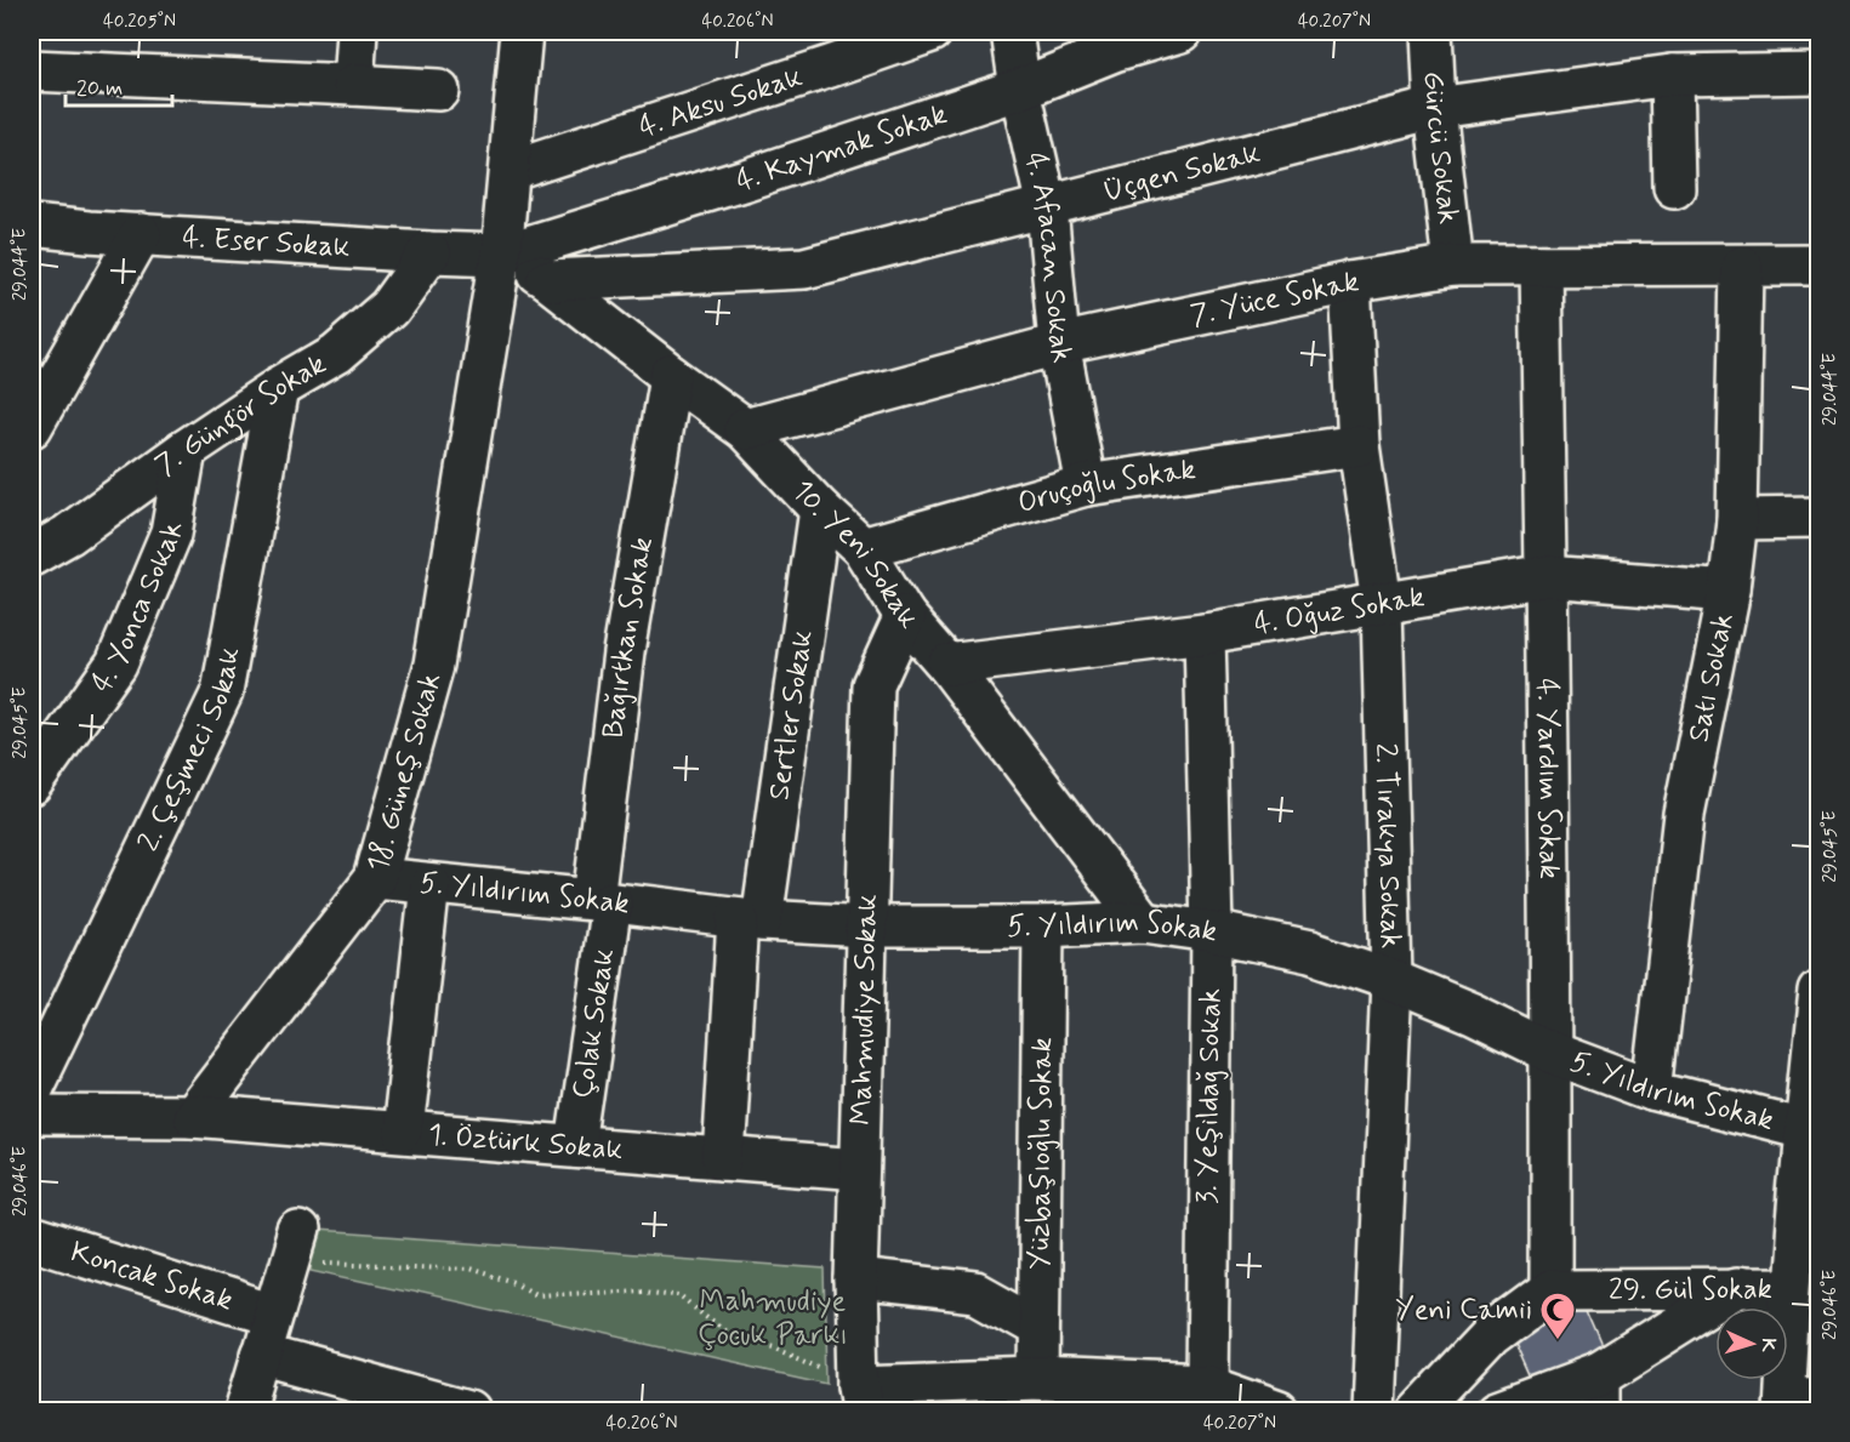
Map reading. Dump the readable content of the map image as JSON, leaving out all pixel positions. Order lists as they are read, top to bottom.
{
  "streets": {
    "street": [
      "4. Aksu Sokak",
      "4. Kaymak Sokak",
      "Gürcü Sokak",
      "Üçgen Sokak",
      "4. Eser Sokak",
      "4. Afacan Sokak",
      "7. Yüce Sokak",
      "7. Güngör Sokak",
      "Oruçoğlu Sokak",
      "10. Yeni Sokak",
      "4. Yonca Sokak",
      "4. Oğuz Sokak",
      "Bağırtkan Sokak",
      "Satı Sokak",
      "Sertler Sokak",
      "2. Çeşmeci Sokak",
      "18. Güneş Sokak",
      "4. Yardım Sokak",
      "2. Tırakya Sokak",
      "5. Yıldırım Sokak",
      "Mahmudiye Sokak",
      "Çolak Sokak",
      "3. Yeşildağ Sokak",
      "1. Öztürk Sokak",
      "Yüzbaşıoğlu Sokak",
      "Koncak Sokak",
      "29. Gül Sokak"
    ]
  },
  "crossings": [
    ["4. Aksu Sokak", "18. Güneş Sokak"],
    ["4. Kaymak Sokak", "4. Eser Sokak"],
    ["4. Kaymak Sokak", "4. Afacan Sokak"],
    ["4. Kaymak Sokak", "10. Yeni Sokak"],
    ["4. Kaymak Sokak", "18. Güneş Sokak"],
    ["Gürcü Sokak", "Üçgen Sokak"],
    ["Gürcü Sokak", "7. Yüce Sokak"],
    ["Üçgen Sokak", "4. Afacan Sokak"],
    ["Üçgen Sokak", "10. Yeni Sokak"],
    ["4. Eser Sokak", "7. Güngör Sokak"],
    ["4. Eser Sokak", "10. Yeni Sokak"],
    ["4. Eser Sokak", "18. Güneş Sokak"],
    ["4. Afacan Sokak", "7. Yüce Sokak"],
    ["4. Afacan Sokak", "Oruçoğlu Sokak"],
    ["7. Yüce Sokak", "10. Yeni Sokak"],
    ["7. Yüce Sokak", "Satı Sokak"],
    ["7. Yüce Sokak", "4. Yardım Sokak"],
    ["7. Yüce Sokak", "2. Tırakya Sokak"],
    ["7. Güngör Sokak", "4. Yonca Sokak"],
    ["7. Güngör Sokak", "2. Çeşmeci Sokak"],
    ["Oruçoğlu Sokak", "10. Yeni Sokak"],
    ["Oruçoğlu Sokak", "2. Tırakya Sokak"],
    ["10. Yeni Sokak", "4. Oğuz Sokak"],
    ["10. Yeni Sokak", "Bağırtkan Sokak"],
    ["10. Yeni Sokak", "Sertler Sokak"],
    ["10. Yeni Sokak", "18. Güneş Sokak"],
    ["10. Yeni Sokak", "5. Yıldırım Sokak"],
    ["10. Yeni Sokak", "Mahmudiye Sokak"],
    ["4. Oğuz Sokak", "Satı Sokak"],
    ["4. Oğuz Sokak", "4. Yardım Sokak"],
    ["4. Oğuz Sokak", "2. Tırakya Sokak"],
    ["4. Oğuz Sokak", "3. Yeşildağ Sokak"],
    ["Bağırtkan Sokak", "5. Yıldırım Sokak"],
    ["Bağırtkan Sokak", "Çolak Sokak"],
    ["Satı Sokak", "5. Yıldırım Sokak"],
    ["Sertler Sokak", "5. Yıldırım Sokak"],
    ["Sertler Sokak", "1. Öztürk Sokak"],
    ["18. Güneş Sokak", "5. Yıldırım Sokak"],
    ["18. Güneş Sokak", "1. Öztürk Sokak"],
    ["4. Yardım Sokak", "5. Yıldırım Sokak"],
    ["4. Yardım Sokak", "29. Gül Sokak"],
    ["2. Tırakya Sokak", "5. Yıldırım Sokak"],
    ["5. Yıldırım Sokak", "Mahmudiye Sokak"],
    ["5. Yıldırım Sokak", "Çolak Sokak"],
    ["5. Yıldırım Sokak", "3. Yeşildağ Sokak"],
    ["5. Yıldırım Sokak", "Yüzbaşıoğlu Sokak"],
    ["Mahmudiye Sokak", "1. Öztürk Sokak"],
    ["Çolak Sokak", "1. Öztürk Sokak"]
  ],
  "parks": ["Mahmudiye Çocuk Parkı"],
  "places": {
    "mosque": ["Yeni Camii"]
  },
  "scale_bar": "20 m",
  "north": "right",
  "coordinates": [
    "40.205°N",
    "40.206°N",
    "40.207°N",
    "29.044°E",
    "29.045°E",
    "29.046°E"
  ]
}
